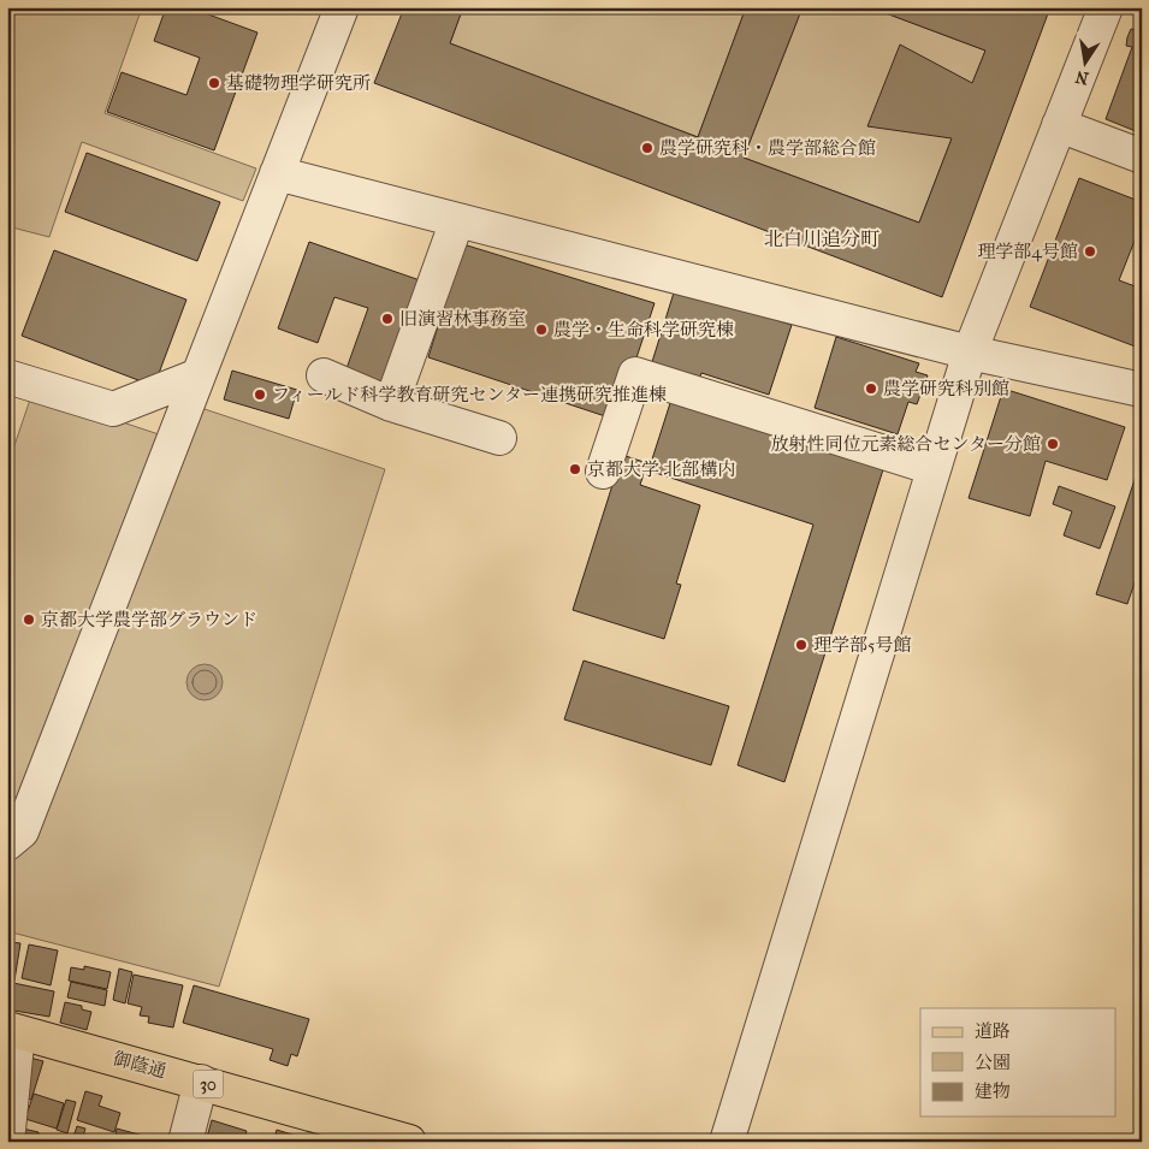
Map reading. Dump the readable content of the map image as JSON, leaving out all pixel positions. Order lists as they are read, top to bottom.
{
  "streets": {
    "main road": ["御蔭通", "30"]
  },
  "districts": ["北白川追分町"],
  "places": [
    "基礎物理学研究所",
    "農学研究科・農学部総合館",
    "理学部4号館",
    "旧演習林事務室",
    "農学・生命科学研究棟",
    "農学研究科別館",
    "フィールド科学教育研究センター連携研究推進棟",
    "放射性同位元素総合センター分館",
    "京都大学 北部構内",
    "京都大学農学部グラウンド",
    "理学部5号館"
  ],
  "legend": ["道路", "公園", "建物"],
  "north": "bottom"
}
